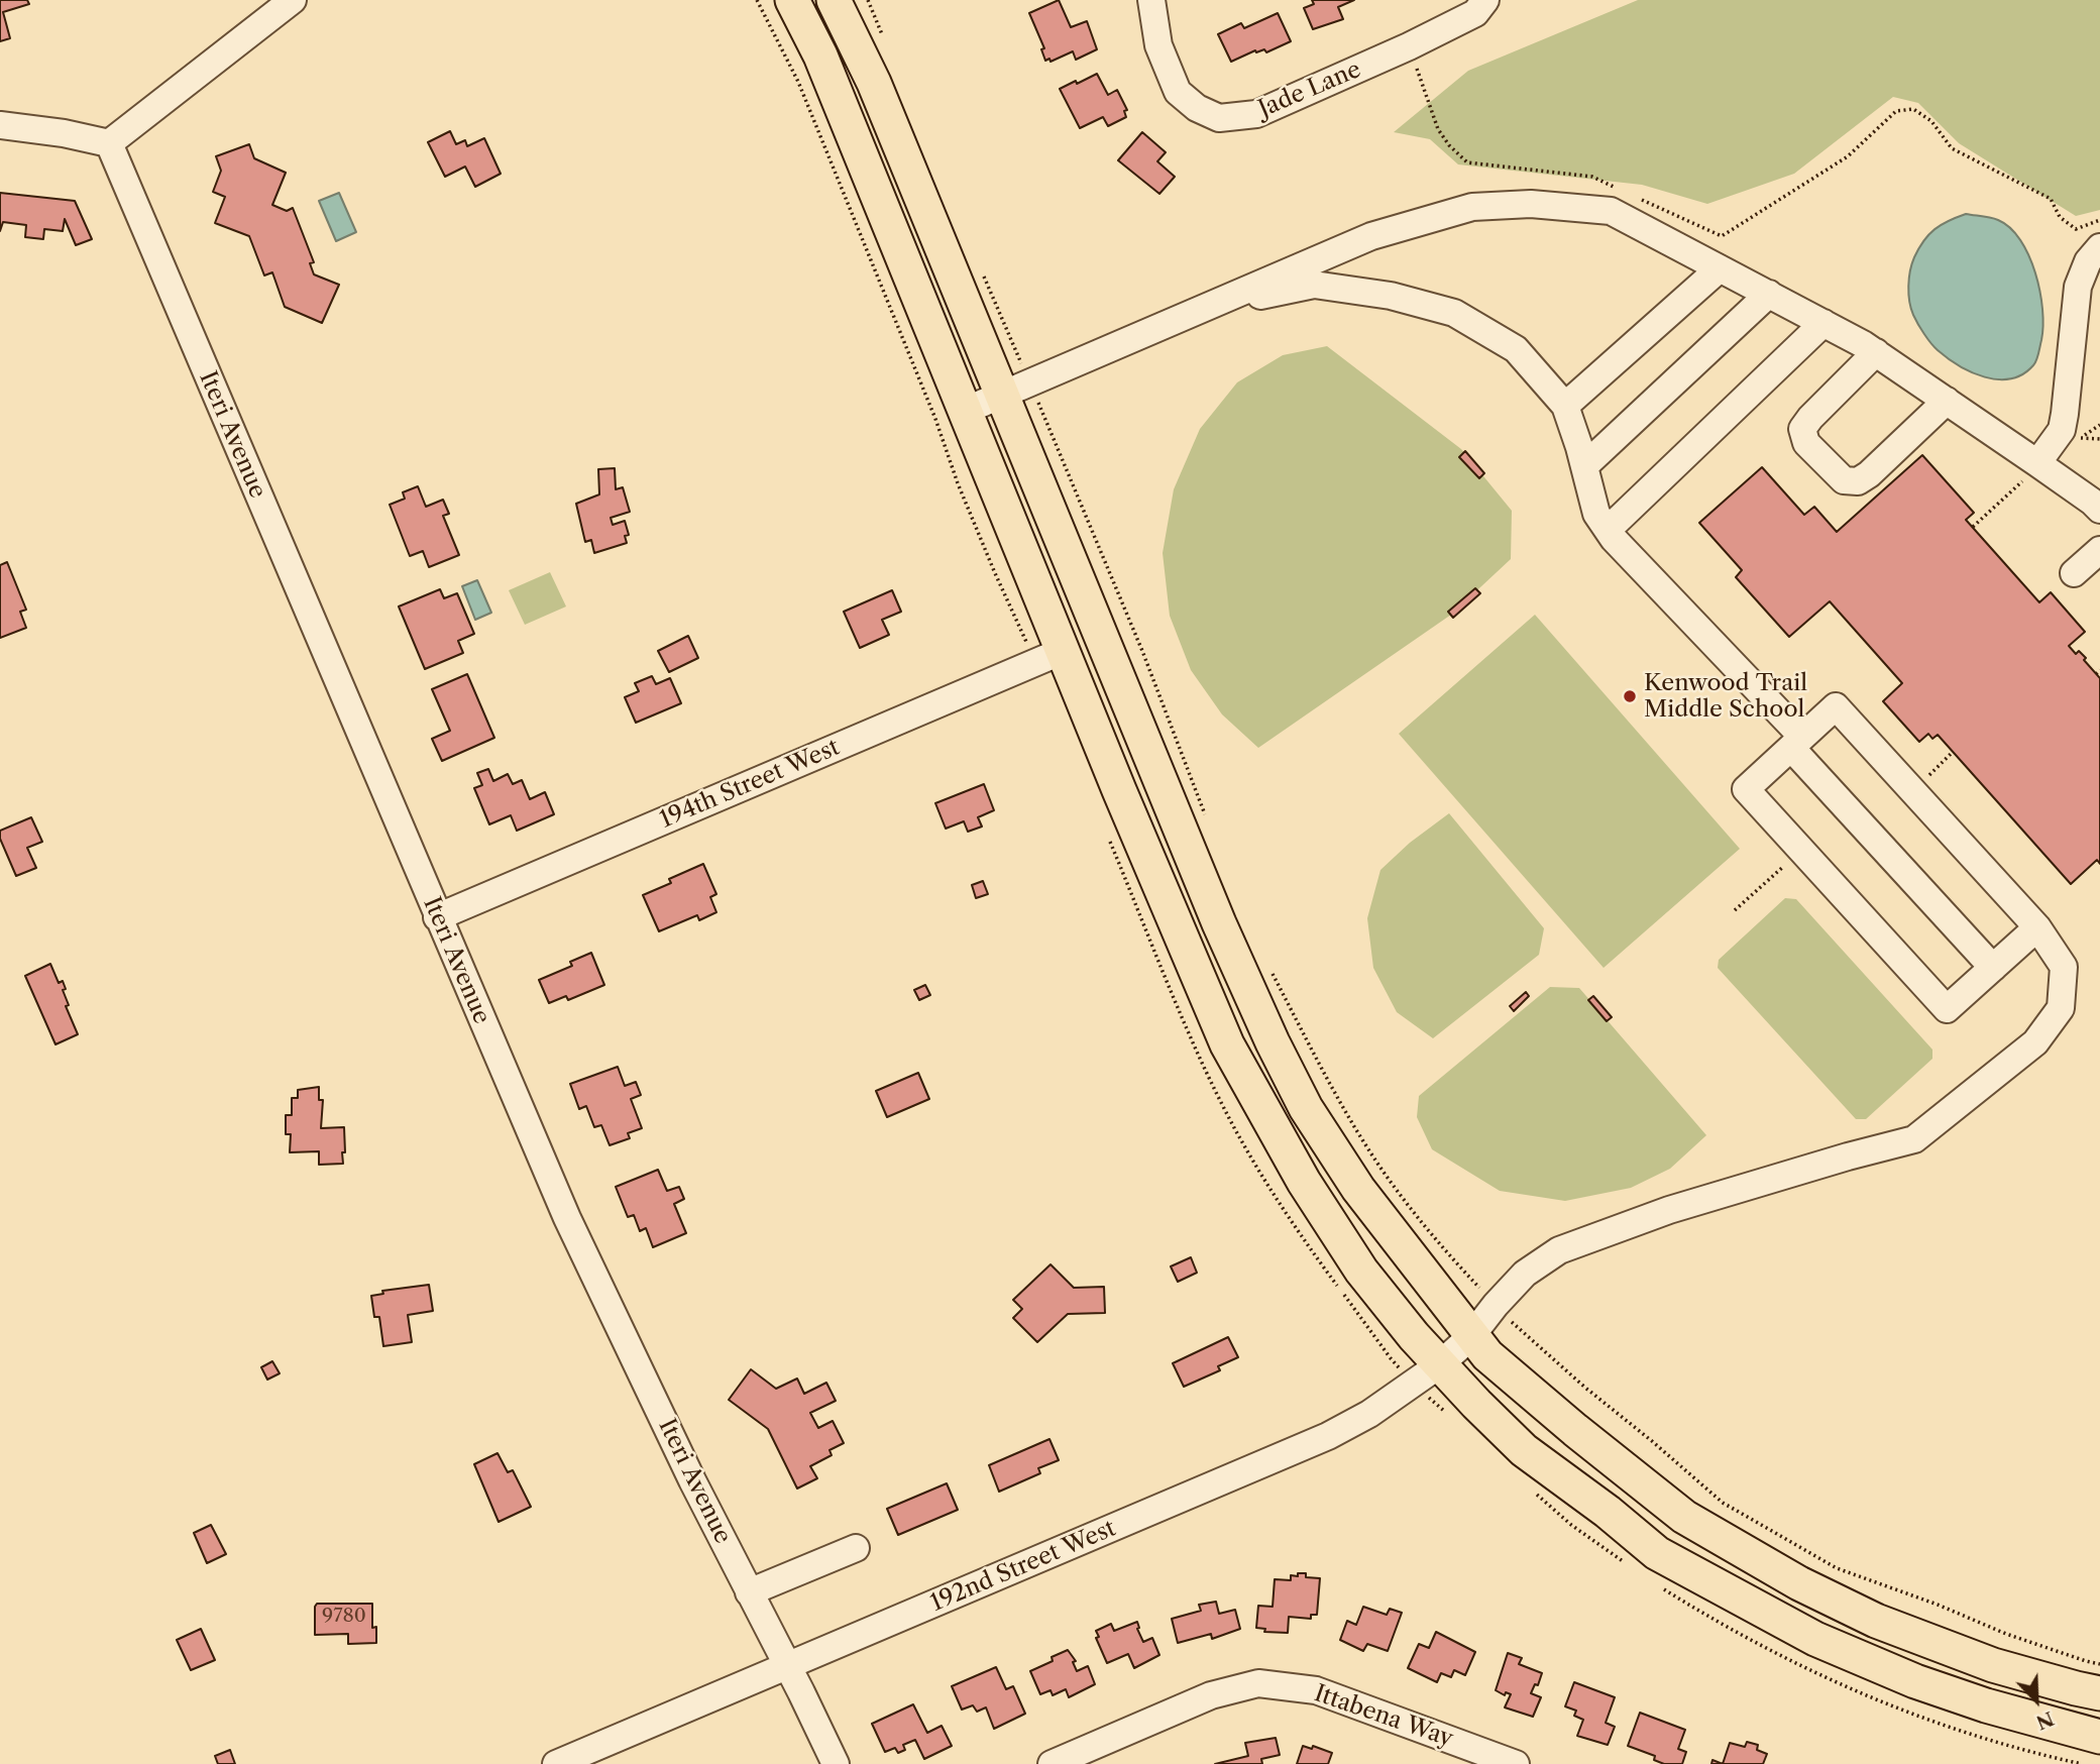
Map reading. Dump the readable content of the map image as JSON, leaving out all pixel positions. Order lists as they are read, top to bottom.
{
  "streets": {
    "street": [
      "Jade Lane",
      "Iteri Avenue",
      "194th Street West",
      "192nd Street West",
      "Ittabena Way"
    ]
  },
  "crossings": [
    ["Iteri Avenue", "194th Street West"],
    ["Iteri Avenue", "192nd Street West"]
  ],
  "places": ["Kenwood Trail Middle School"],
  "house_numbers": ["9780"],
  "north": "bottom right"
}
